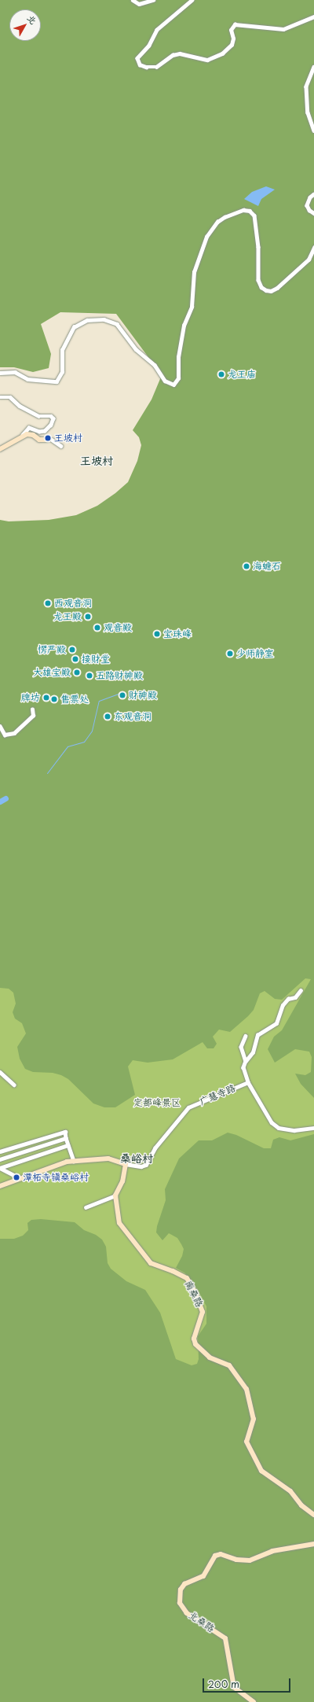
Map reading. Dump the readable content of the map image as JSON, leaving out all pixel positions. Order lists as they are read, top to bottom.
{
  "streets": {
    "street": ["广慧寺路", "南桑路", "北桑路"]
  },
  "districts": ["王坡村", "桑峪村"],
  "parks": ["定都峰景区"],
  "places": [
    "龙王庙",
    "王坡村",
    "海蟾石",
    "西观音洞",
    "龙王殿",
    "观音殿",
    "宝珠峰",
    "愣严殿",
    "少师静室",
    "接财堂",
    "大雄宝殿",
    "五路财神殿",
    "财神殿",
    "牌坊",
    "售票处",
    "东观音洞",
    "潭柘寺镇桑峪村"
  ],
  "scale_bar": "200 m",
  "north": "top right"
}
